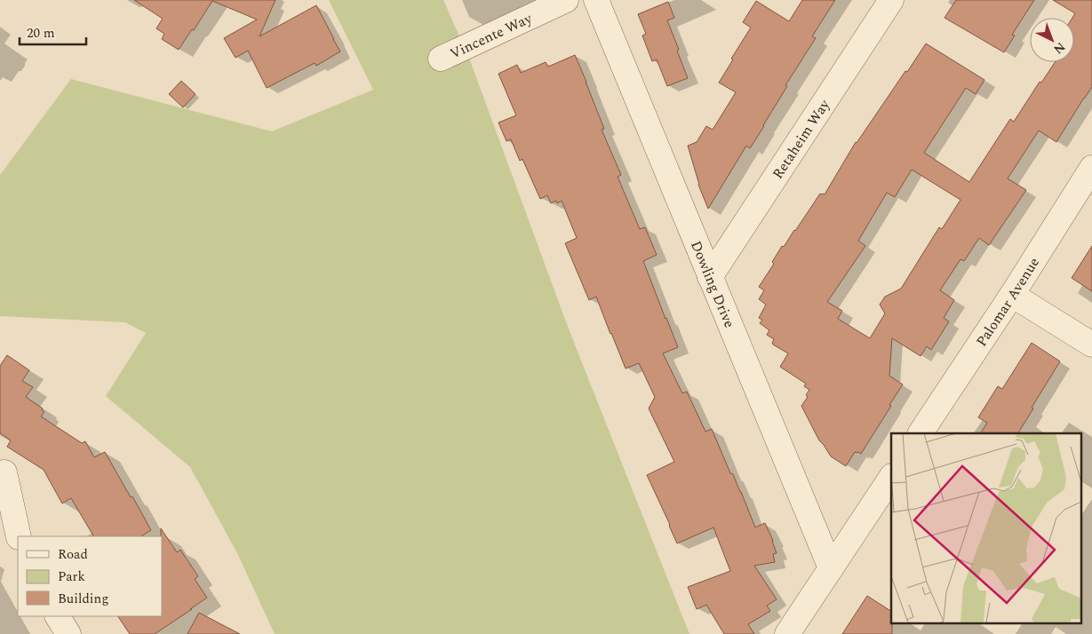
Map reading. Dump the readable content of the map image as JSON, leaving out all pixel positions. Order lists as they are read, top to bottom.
{
  "streets": {
    "street": [
      "Vincente Way",
      "Retaheim Way",
      "Dowling Drive",
      "Palomar Avenue"
    ]
  },
  "crossings": [
    ["Retaheim Way", "Dowling Drive"]
  ],
  "legend": ["Road", "Park", "Building"],
  "scale_bar": "20 m",
  "north": "bottom right"
}
